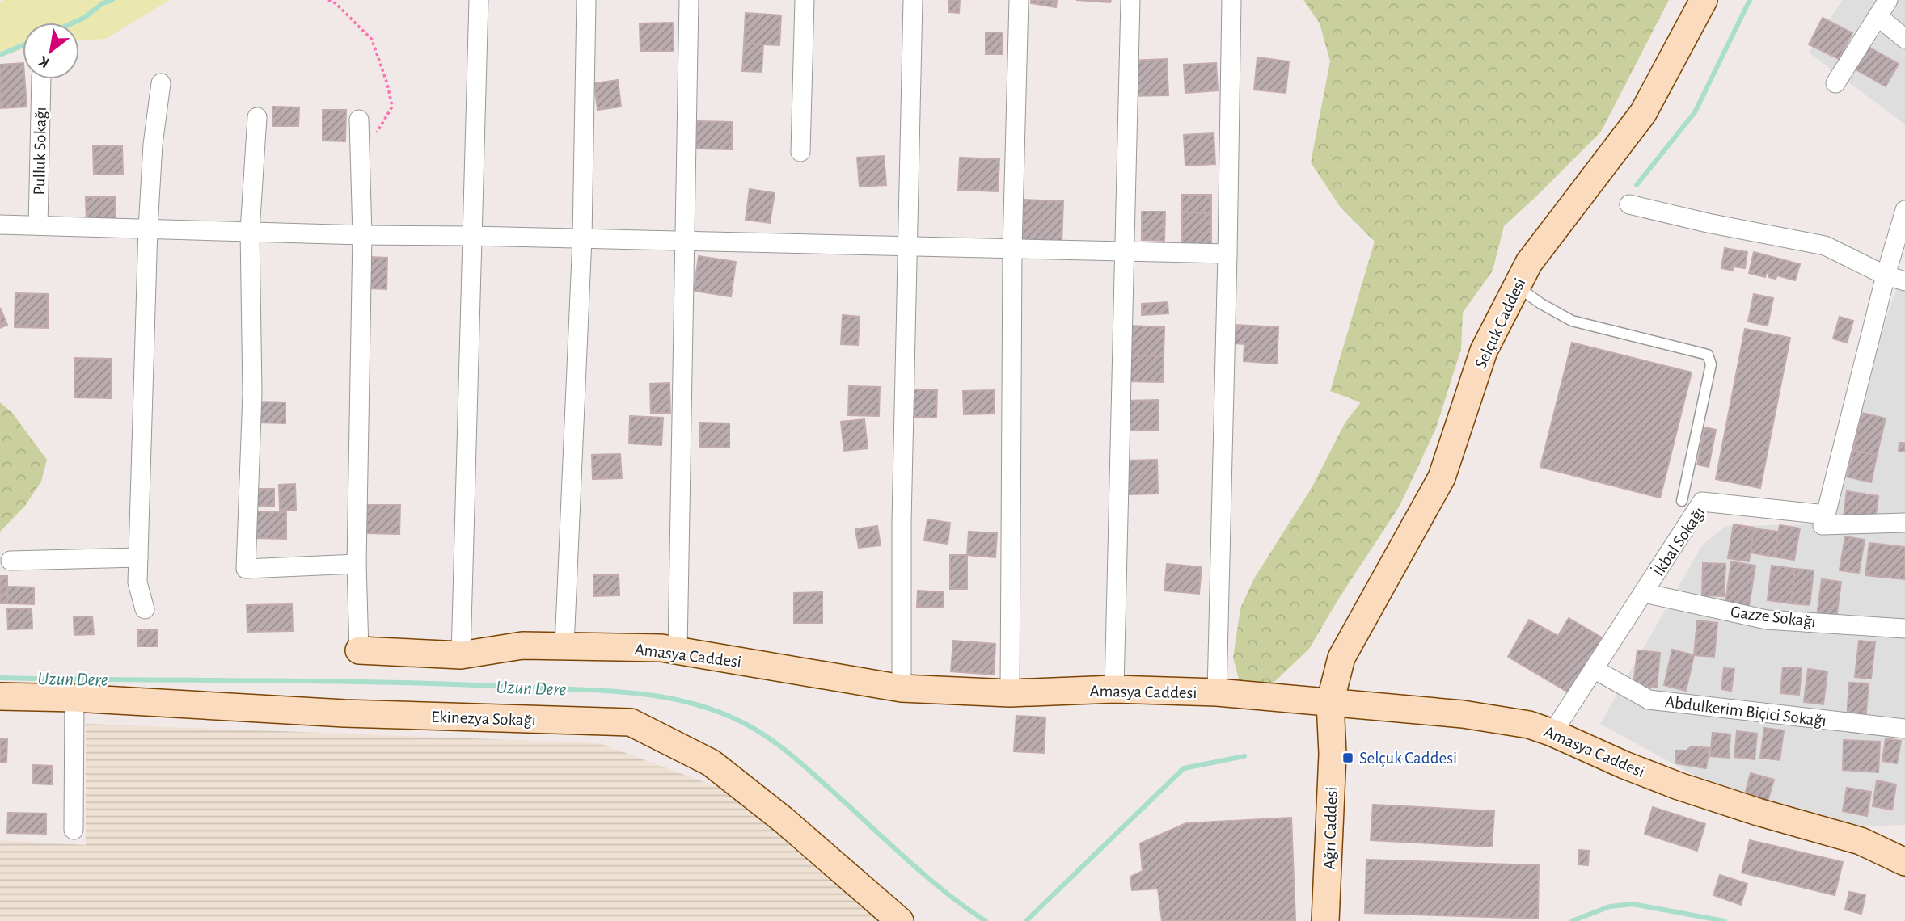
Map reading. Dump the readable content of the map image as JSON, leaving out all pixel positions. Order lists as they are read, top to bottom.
{
  "streets": {
    "street": [
      "Pulluk Sokağı",
      "Selçuk Caddesi",
      "İkbal Sokağı",
      "Gazze Sokağı",
      "Amasya Caddesi",
      "Abdulkerim Biçici Sokağı",
      "Ekinezya Sokağı",
      "Ağrı Caddesi"
    ]
  },
  "crossings": [
    ["Selçuk Caddesi", "Amasya Caddesi"],
    ["Selçuk Caddesi", "Ağrı Caddesi"],
    ["İkbal Sokağı", "Gazze Sokağı"],
    ["İkbal Sokağı", "Amasya Caddesi"],
    ["İkbal Sokağı", "Abdulkerim Biçici Sokağı"],
    ["Amasya Caddesi", "Ağrı Caddesi"]
  ],
  "water": ["Uzun Dere"],
  "places": {
    "transit": ["Selçuk Caddesi"]
  },
  "north": "bottom left"
}
